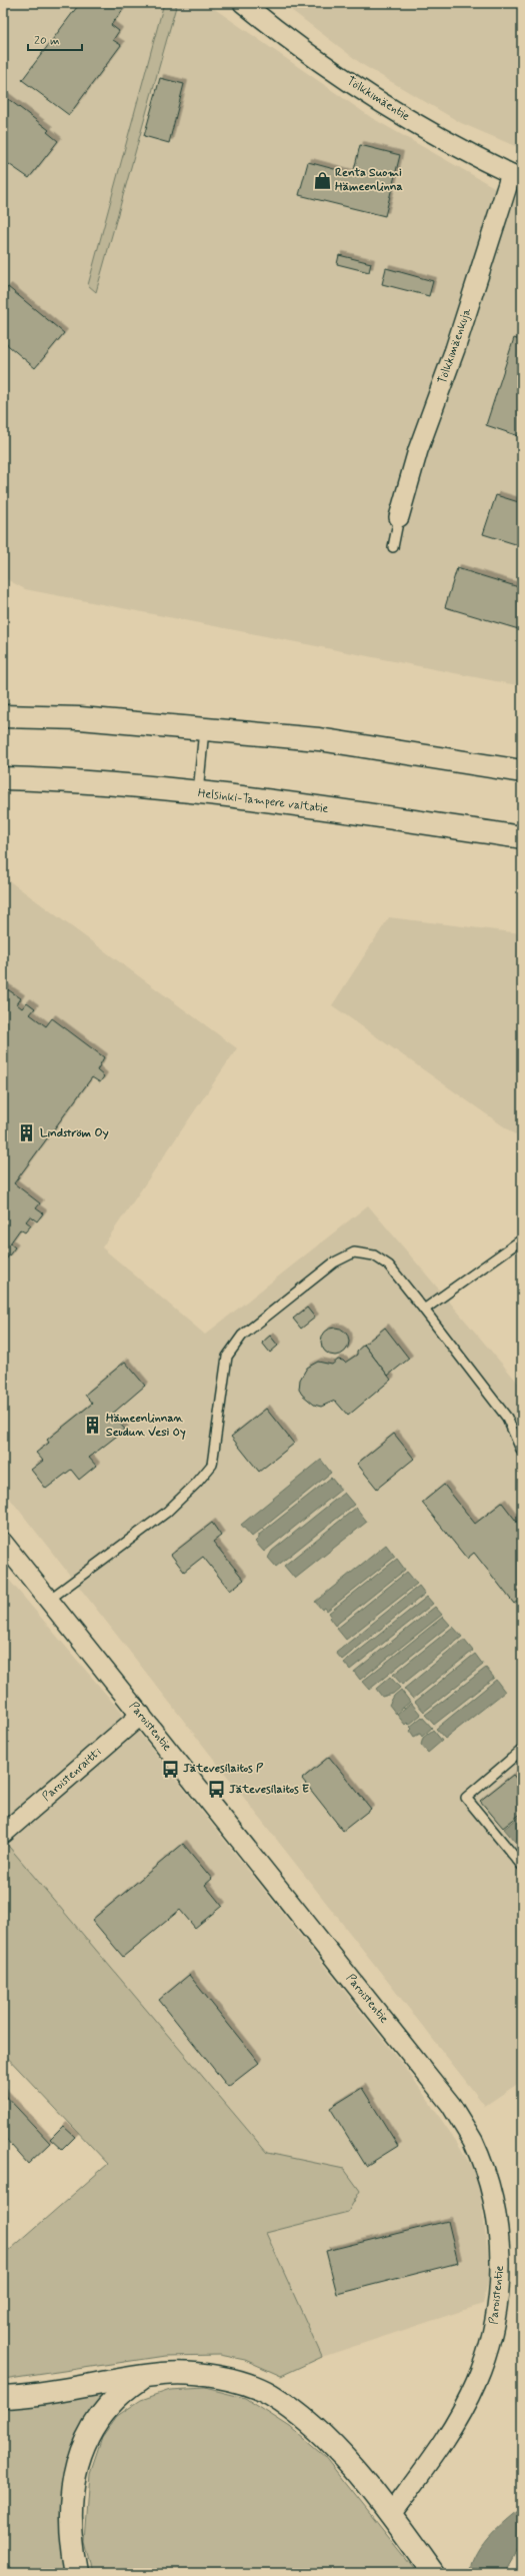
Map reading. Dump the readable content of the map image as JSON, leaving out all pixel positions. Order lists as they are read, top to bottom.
{
  "streets": {
    "main road": ["Helsinki-Tampere valtatie"],
    "street": [
      "Tölkkimäentie",
      "Tölkkimäenkuja",
      "Paroistentie",
      "Paroistenraitti"
    ]
  },
  "crossings": [
    ["Tölkkimäentie", "Tölkkimäenkuja"],
    ["Paroistentie", "Paroistenraitti"]
  ],
  "places": {
    "shop": ["Renta Suomi Hämeenlinna"],
    "building": ["Lindström Oy", "Hämeenlinnan Seudun Vesi Oy"],
    "bus stop": ["Jätevesilaitos P", "Jätevesilaitos E"]
  },
  "scale_bar": "20 m"
}
